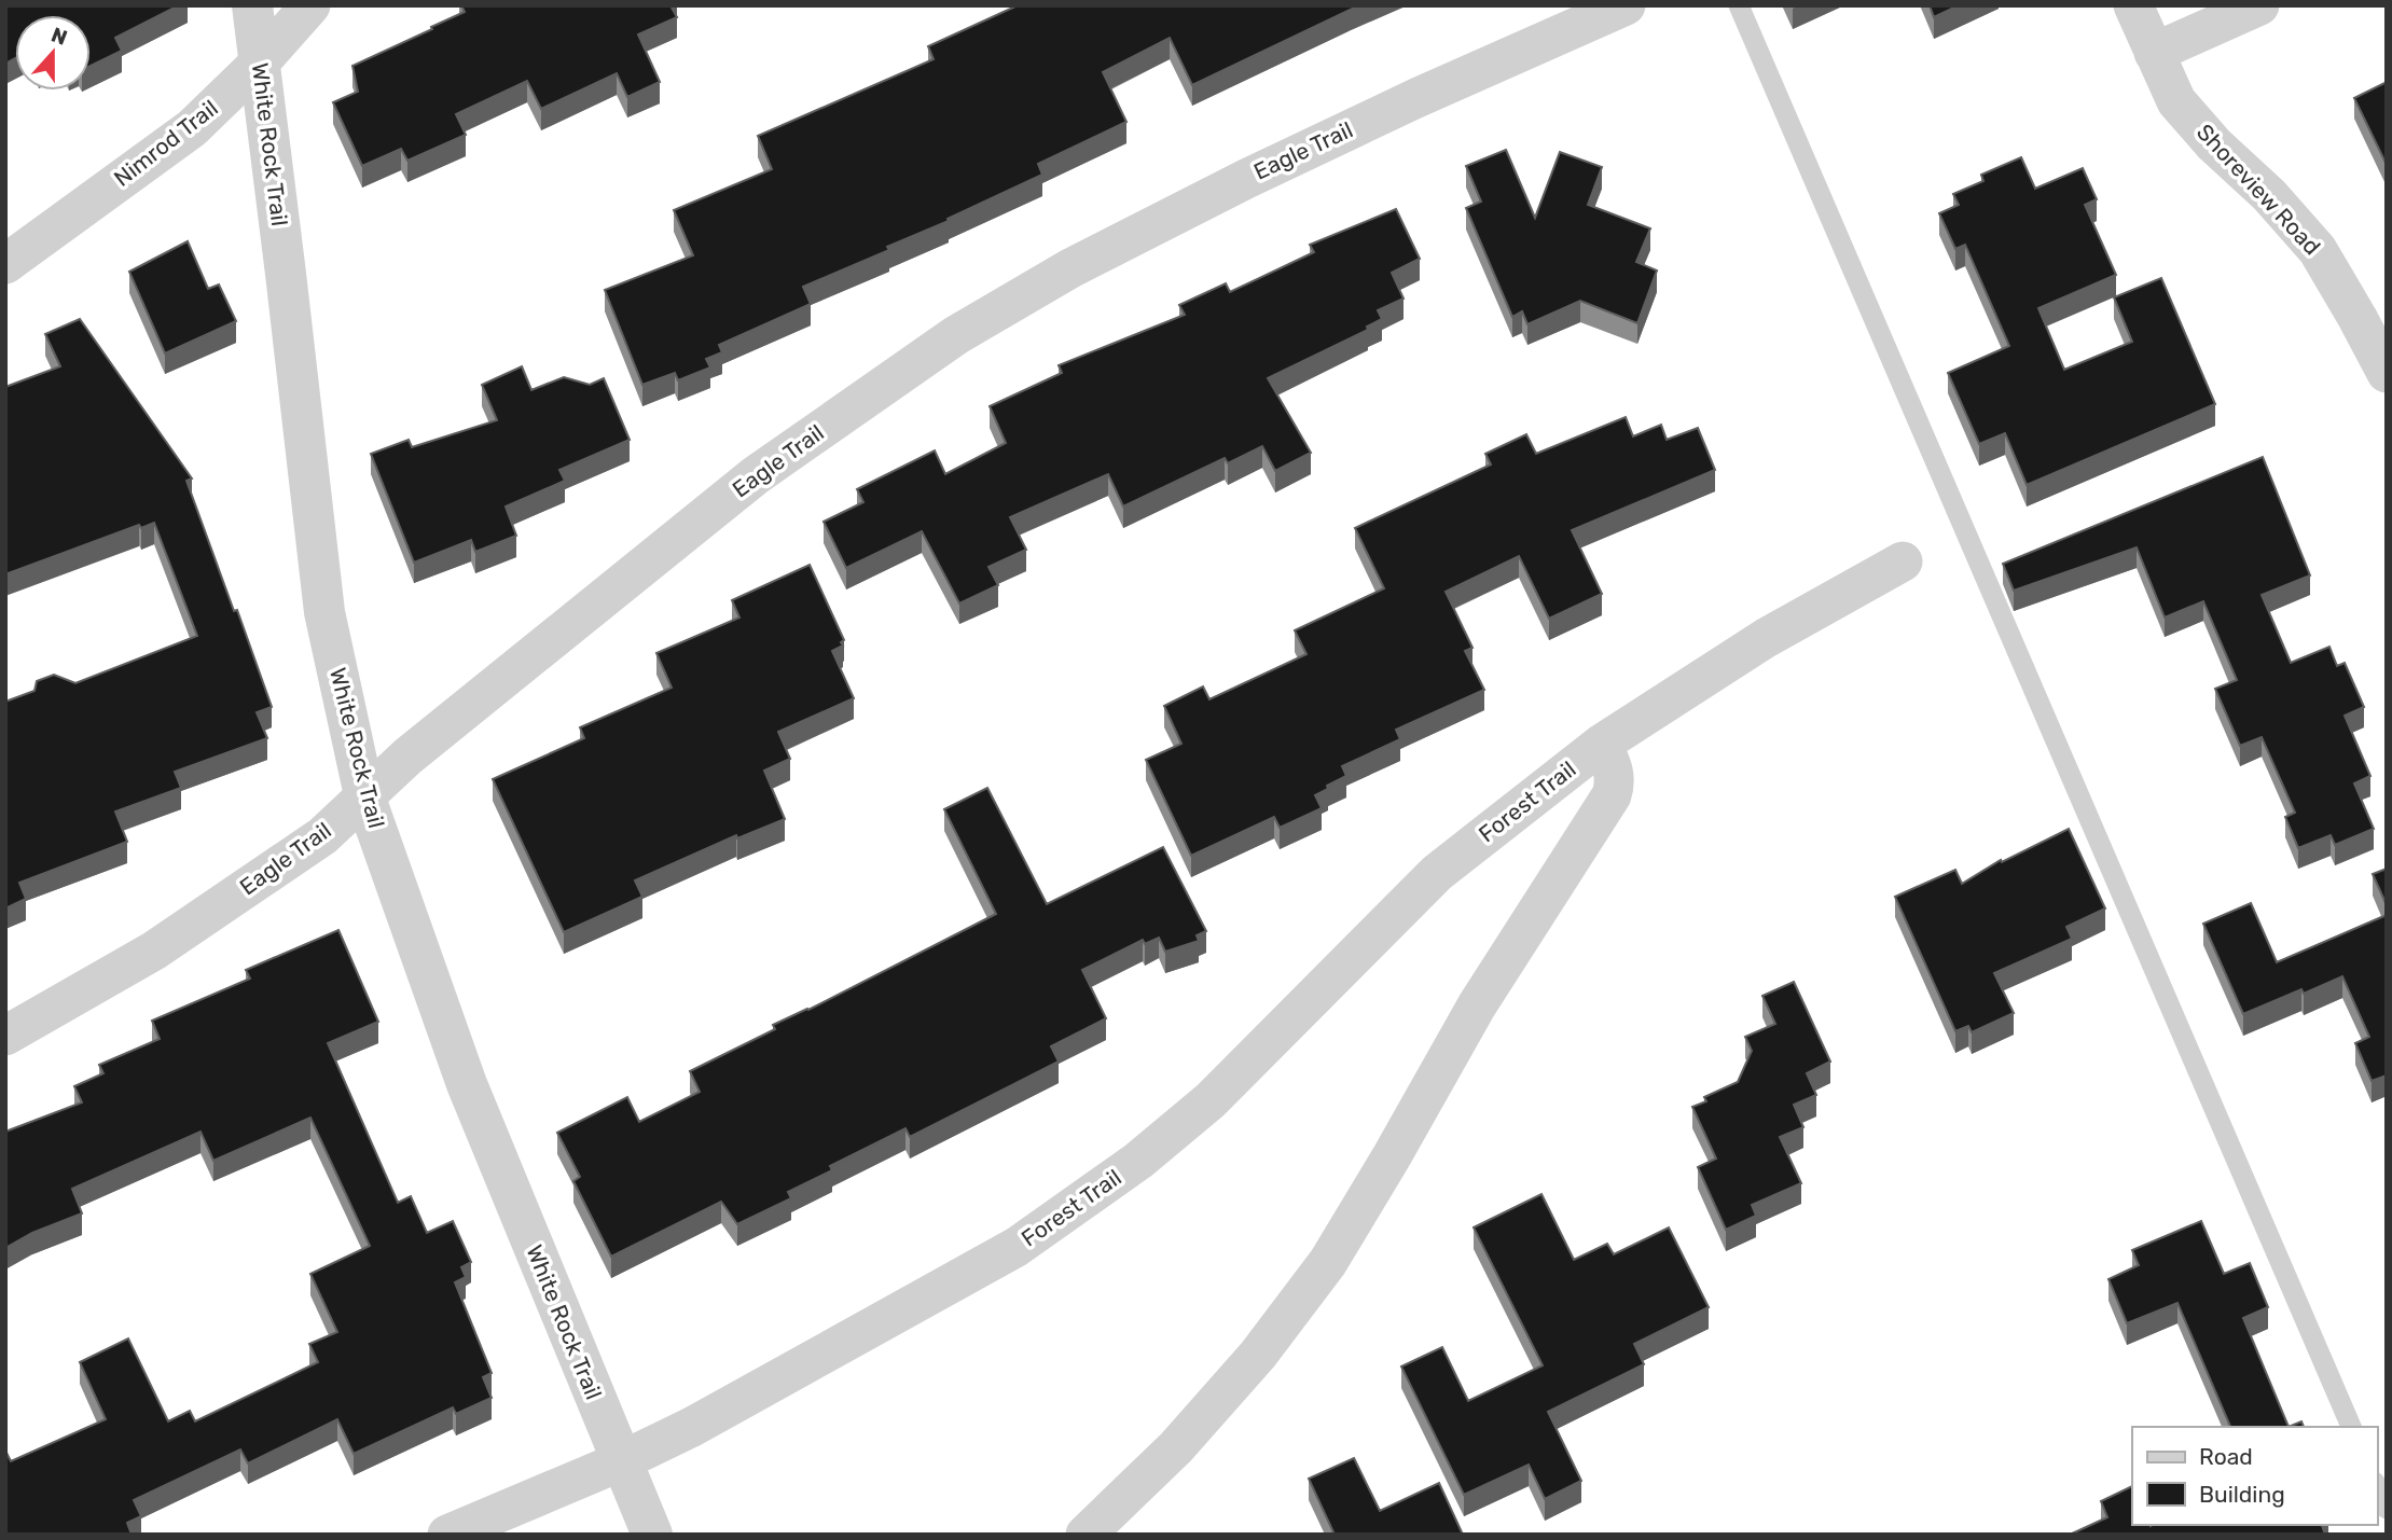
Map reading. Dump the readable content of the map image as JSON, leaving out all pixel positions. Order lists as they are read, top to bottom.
{
  "streets": {
    "street": [
      "Nimrod Trail",
      "White Rock Trail",
      "Eagle Trail",
      "Shoreview Road",
      "Forest Trail"
    ]
  },
  "crossings": [
    ["Nimrod Trail", "White Rock Trail"],
    ["White Rock Trail", "Eagle Trail"],
    ["White Rock Trail", "Forest Trail"]
  ],
  "legend": ["Road", "Building"],
  "north": "top"
}
